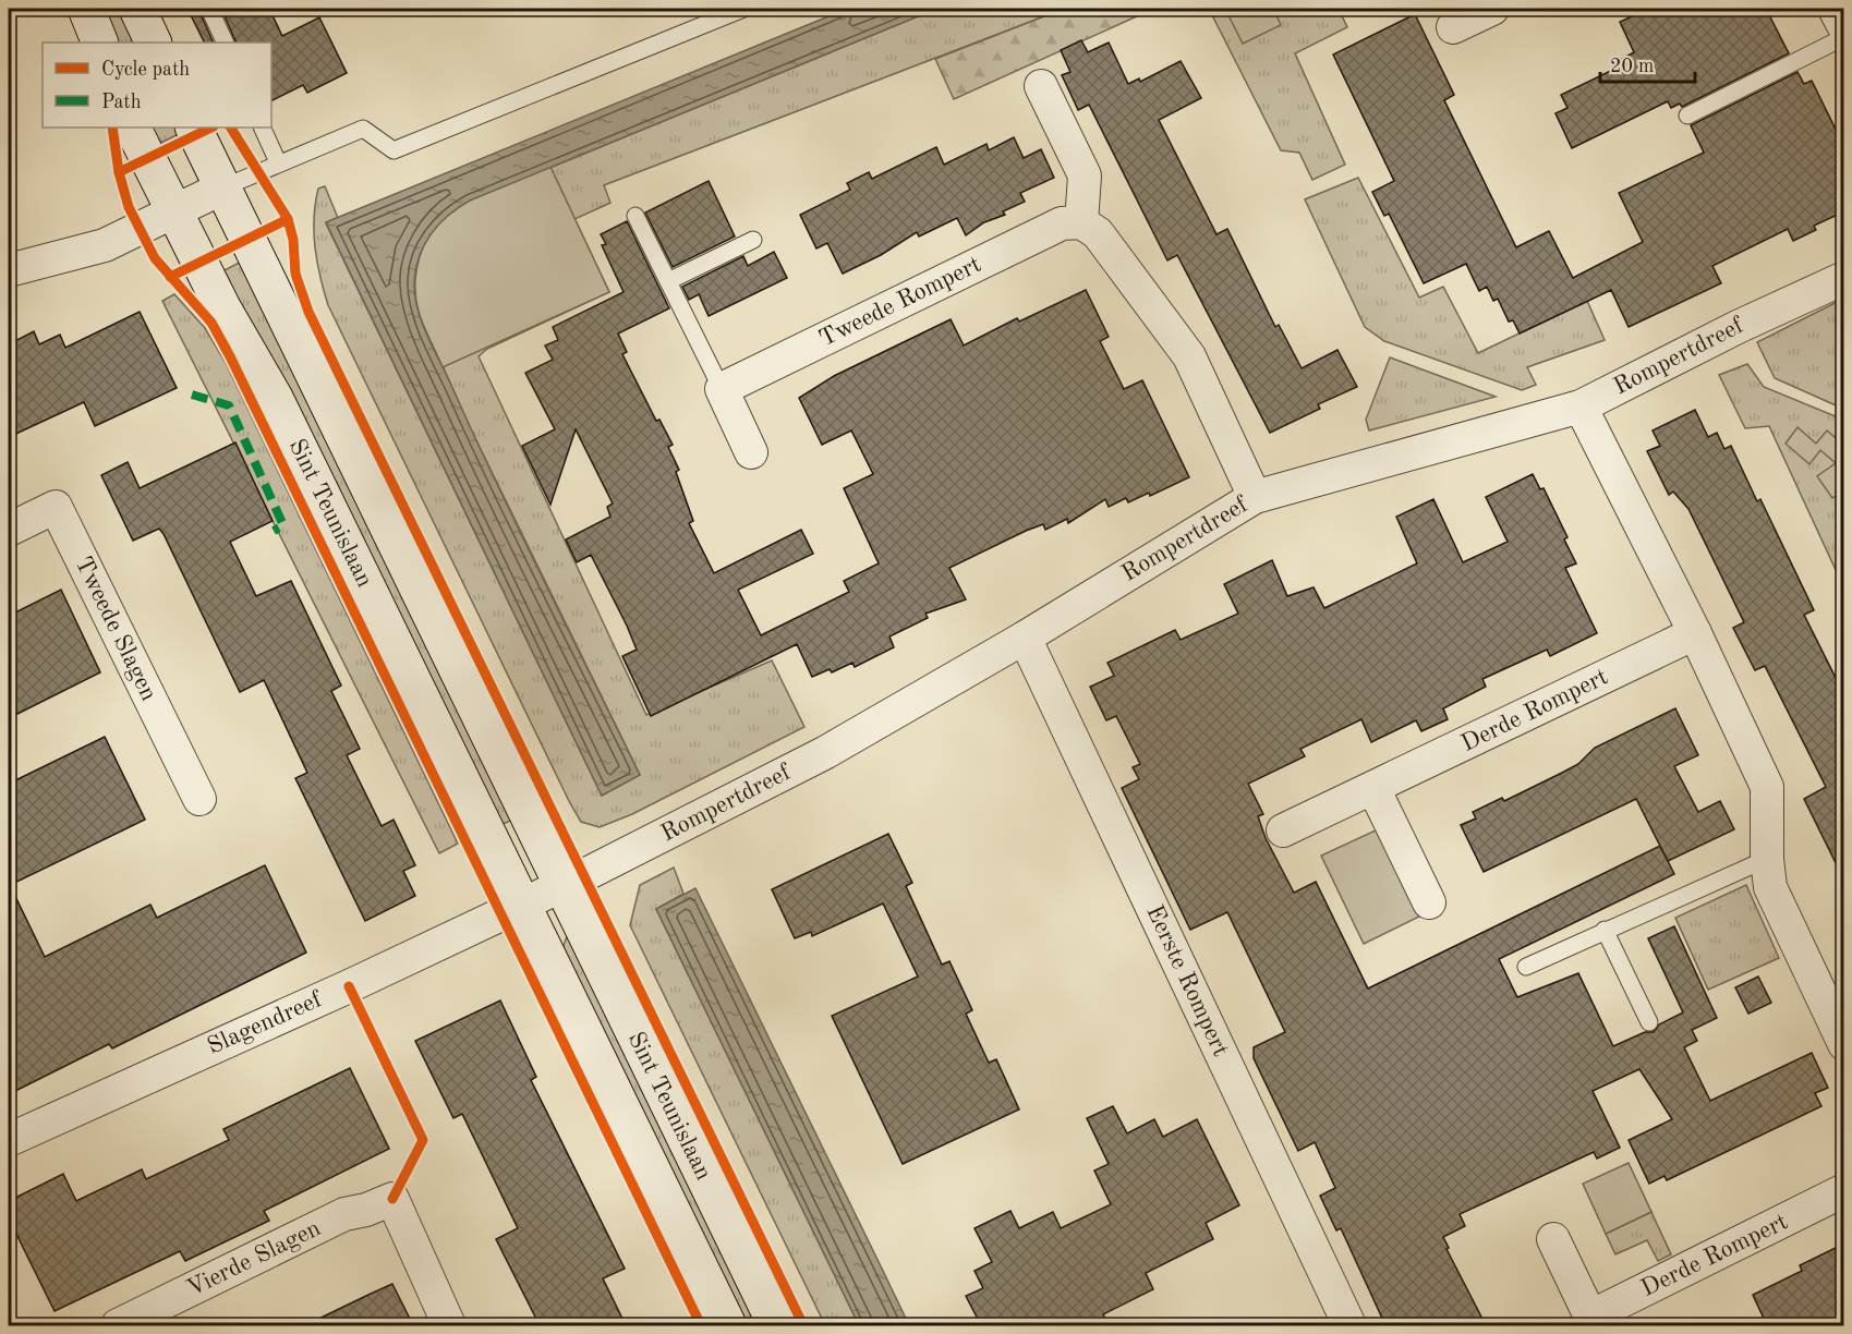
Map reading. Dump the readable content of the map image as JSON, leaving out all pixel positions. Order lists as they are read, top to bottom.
{
  "streets": {
    "street": [
      "Tweede Rompert",
      "Rompertdreef",
      "Sint Teunislaan",
      "Tweede Slagen",
      "Derde Rompert",
      "Eerste Rompert",
      "Slagendreef",
      "Vierde Slagen"
    ]
  },
  "crossings": [
    ["Rompertdreef", "Sint Teunislaan"],
    ["Rompertdreef", "Eerste Rompert"],
    ["Sint Teunislaan", "Slagendreef"]
  ],
  "legend": ["Cycle path", "Path"],
  "scale_bar": "20 m"
}
